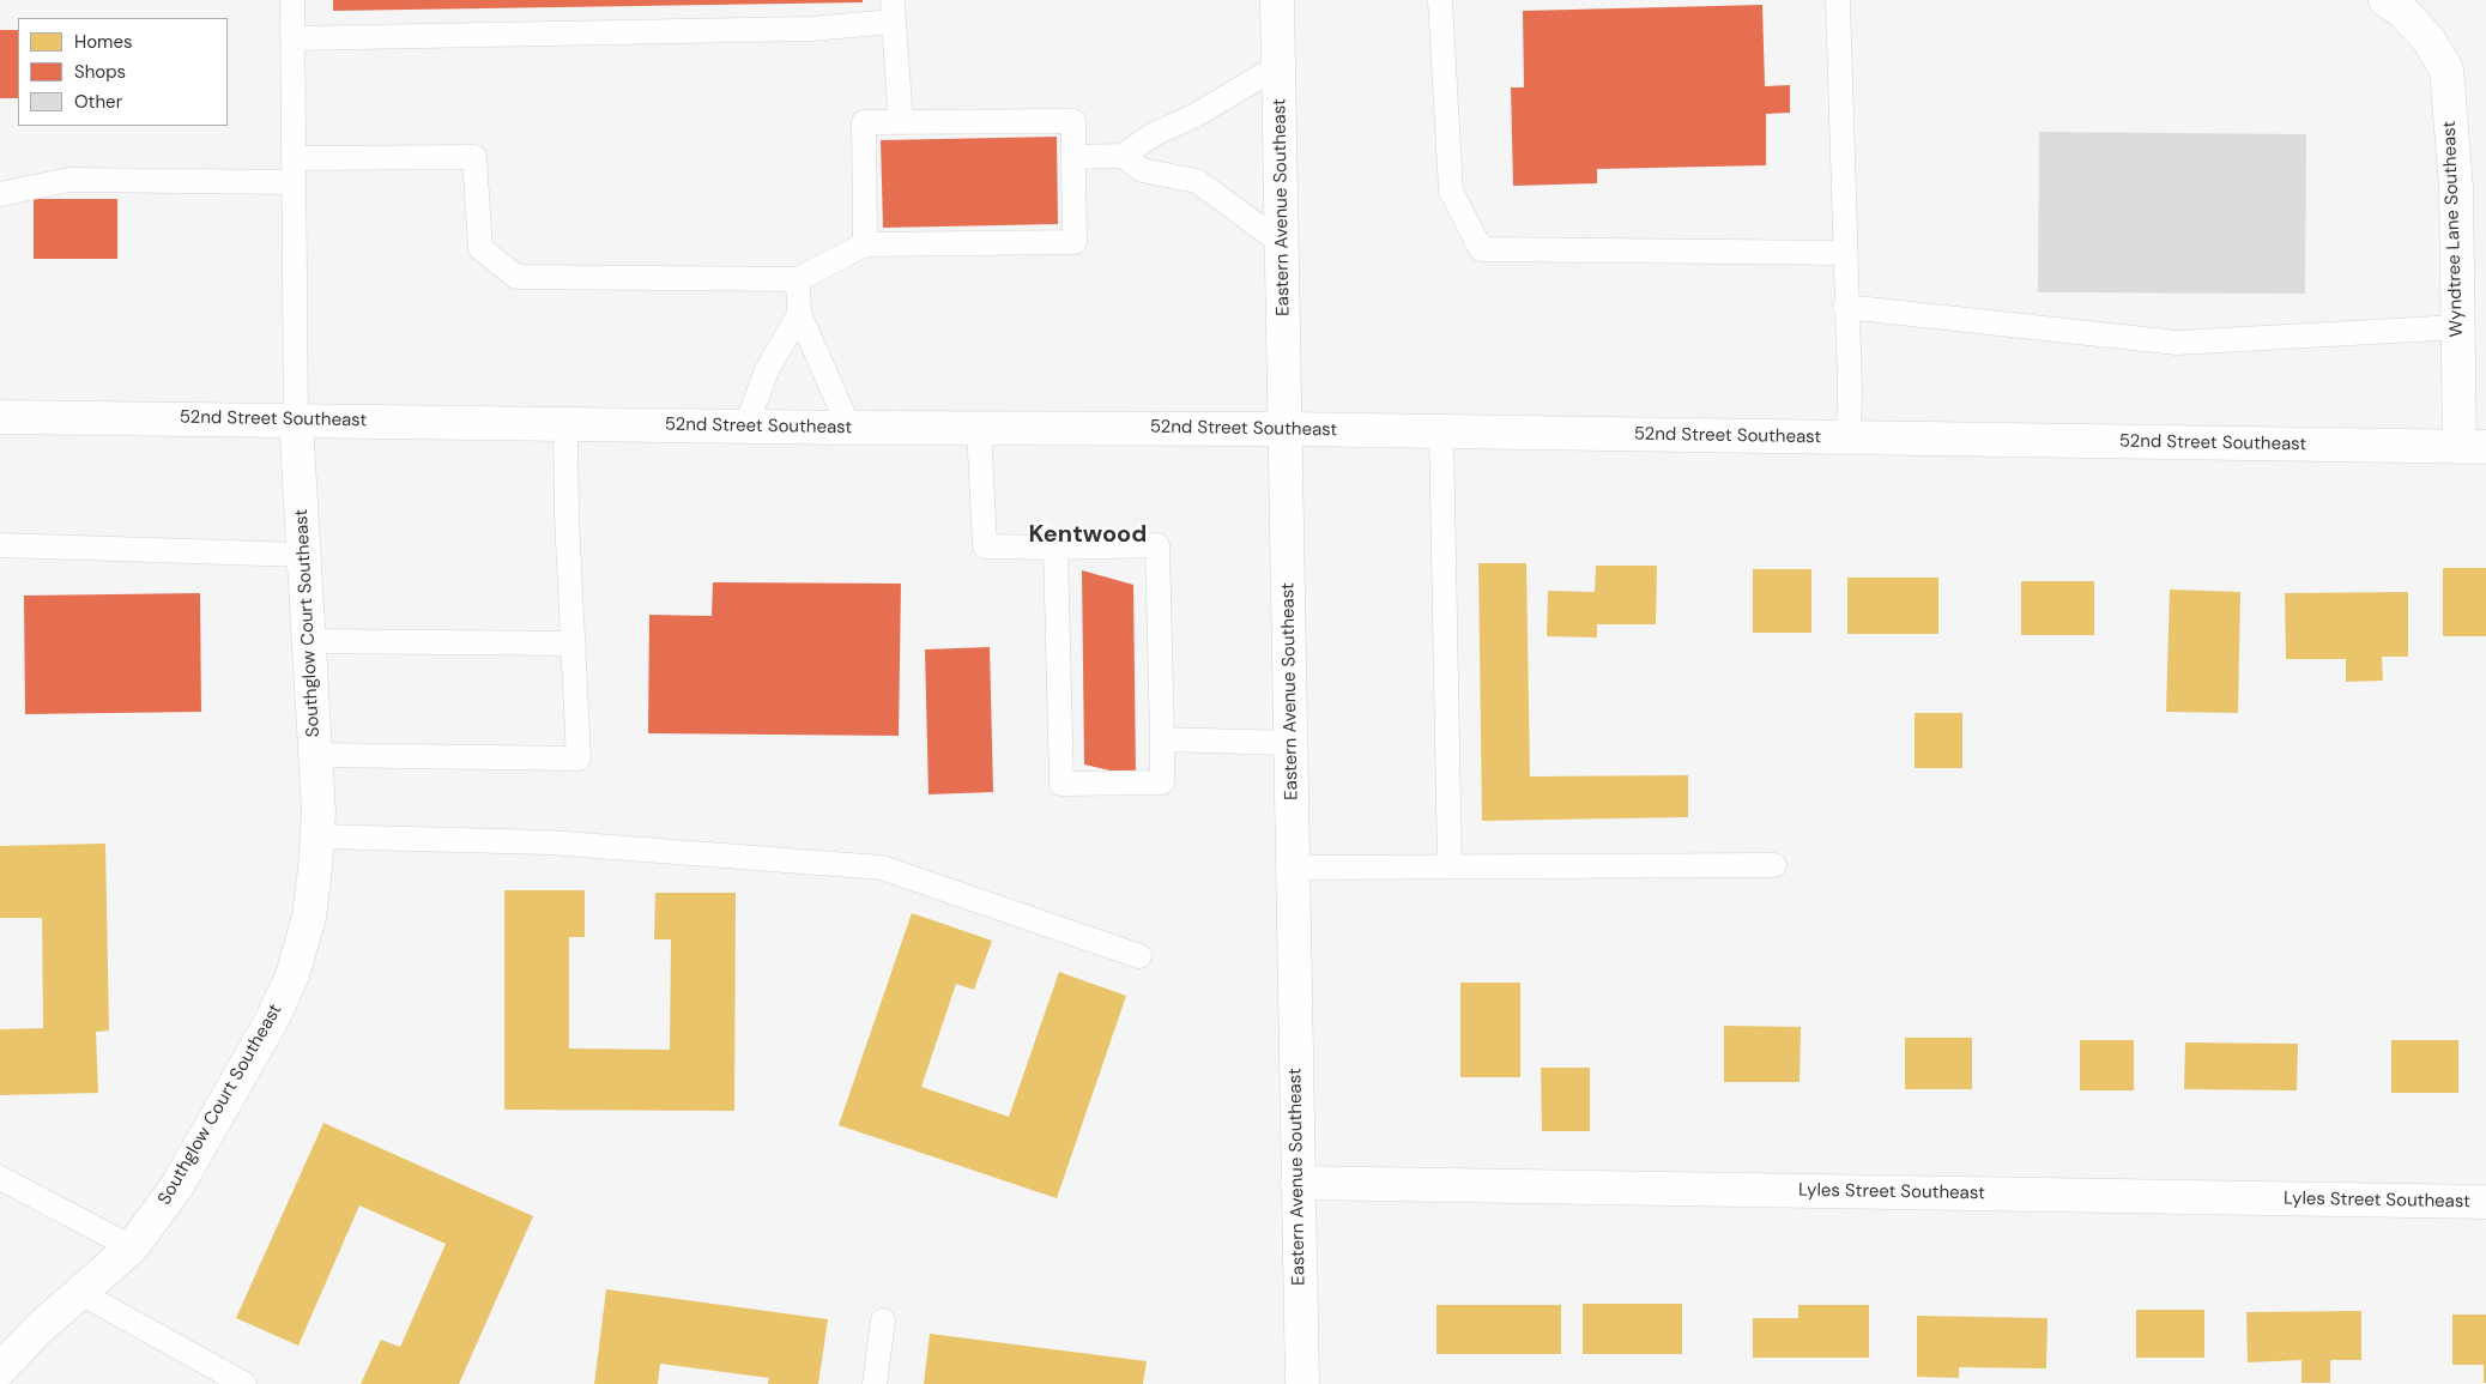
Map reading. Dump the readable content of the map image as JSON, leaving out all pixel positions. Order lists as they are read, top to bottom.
{
  "streets": {
    "street": [
      "Eastern Avenue Southeast",
      "Wyndtree Lane Southeast",
      "52nd Street Southeast",
      "Southglow Court Southeast",
      "Lyles Street Southeast"
    ]
  },
  "crossings": [
    ["Eastern Avenue Southeast", "52nd Street Southeast"],
    ["Eastern Avenue Southeast", "Lyles Street Southeast"],
    ["Wyndtree Lane Southeast", "52nd Street Southeast"],
    ["52nd Street Southeast", "Southglow Court Southeast"]
  ],
  "districts": ["Kentwood"],
  "legend": ["Homes", "Shops", "Other"]
}
